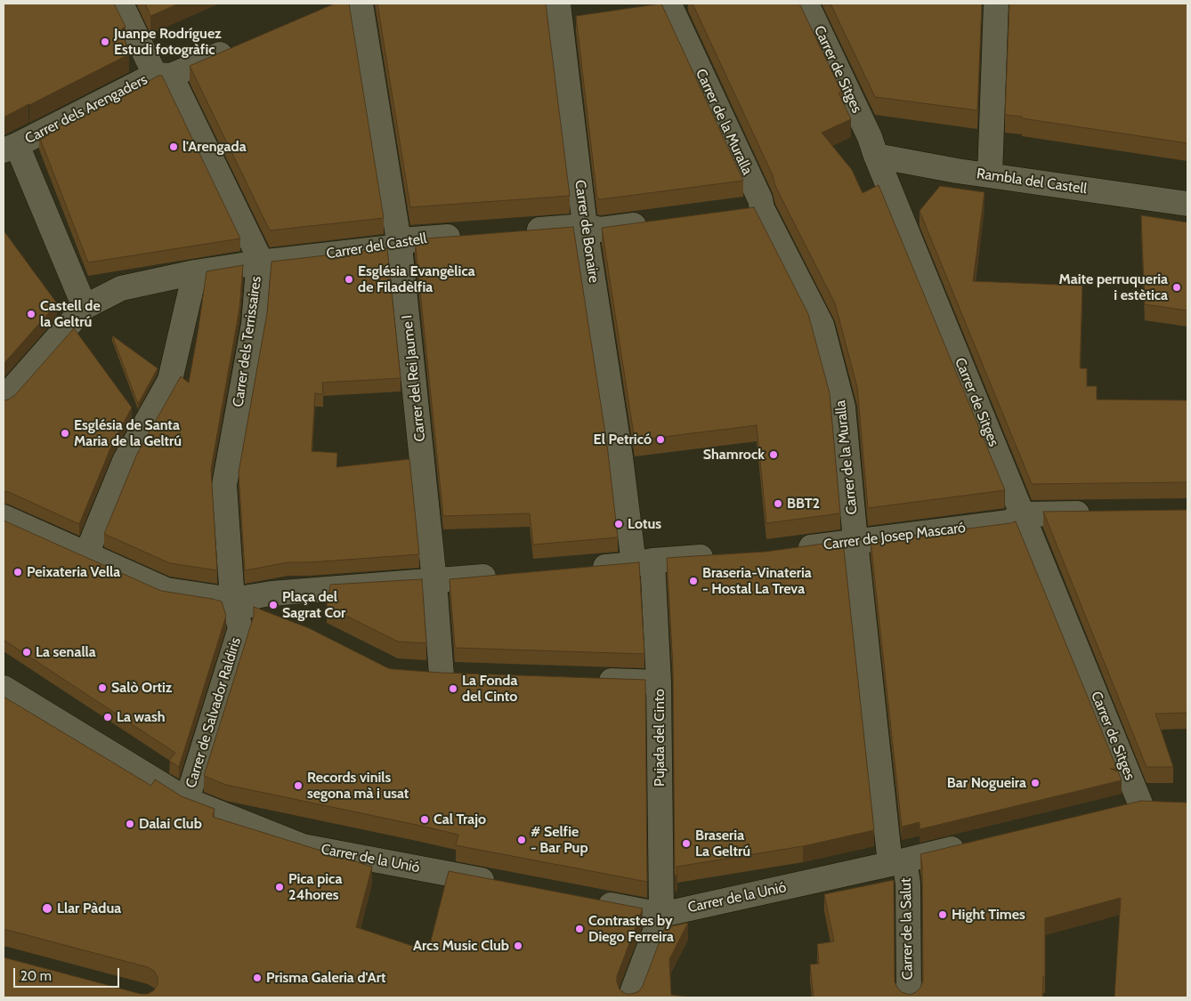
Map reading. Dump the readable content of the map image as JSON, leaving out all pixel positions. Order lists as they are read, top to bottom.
{
  "streets": {
    "street": [
      "Carrer de Sitges",
      "Carrer dels Arengaders",
      "Carrer de la Muralla",
      "Rambla del Castell",
      "Carrer de Bonaire",
      "Carrer del Castell",
      "Carrer dels Terrissaires",
      "Carrer del Rei Jaume I",
      "Carrer de Josep Mascaró",
      "Carrer de Salvador Raldiris",
      "Pujada del Cinto",
      "Carrer de la Unió",
      "Carrer de la Salut"
    ]
  },
  "crossings": [
    ["Carrer de Sitges", "Rambla del Castell"],
    ["Carrer de Sitges", "Carrer de Josep Mascaró"],
    ["Carrer dels Arengaders", "Carrer dels Terrissaires"],
    ["Carrer de la Muralla", "Carrer de Josep Mascaró"],
    ["Carrer de la Muralla", "Carrer de la Unió"],
    ["Carrer de la Muralla", "Carrer de la Salut"],
    ["Carrer de Bonaire", "Pujada del Cinto"],
    ["Carrer del Castell", "Carrer dels Terrissaires"],
    ["Carrer del Castell", "Carrer del Rei Jaume I"],
    ["Carrer dels Terrissaires", "Carrer de Salvador Raldiris"],
    ["Carrer de Salvador Raldiris", "Carrer de la Unió"],
    ["Pujada del Cinto", "Carrer de la Unió"],
    ["Carrer de la Unió", "Carrer de la Salut"]
  ],
  "places": [
    "Juanpe Rodríguez Estudi fotogràfic",
    "l'Arengada",
    "Església Evangèlica de Filadèlfia",
    "Maite perruqueria i estètica",
    "Castell de la Geltrú",
    "Església de Santa Maria de la Geltrú",
    "El Petricó",
    "Shamrock",
    "BBT2",
    "Lotus",
    "Peixateria Vella",
    "Braseria-Vinateria - Hostal La Treva",
    "Plaça del Sagrat Cor",
    "La senalla",
    "Salò Ortiz",
    "La Fonda del Cinto",
    "La wash",
    "Bar Nogueira",
    "Records vinils segona mà i usat",
    "Cal Trajo",
    "Dalai Club",
    "# Selfie - Bar Pup",
    "Braseria La Geltrú",
    "Pica pica 24hores",
    "Llar Pàdua",
    "Hight Times",
    "Contrastes by Diego Ferreira",
    "Arcs Music Club",
    "Prisma Galeria d'Art"
  ],
  "scale_bar": "20 m"
}
